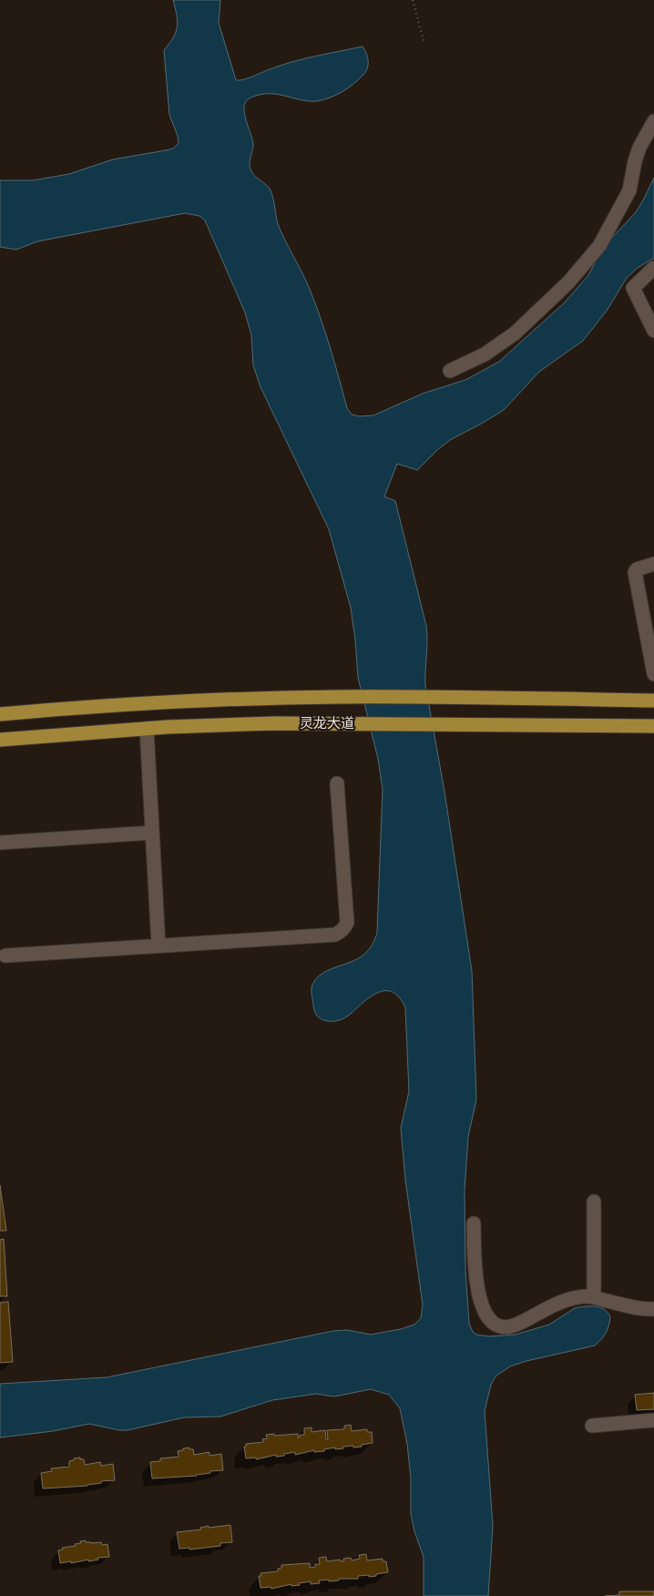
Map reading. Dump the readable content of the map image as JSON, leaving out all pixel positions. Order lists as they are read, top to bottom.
{
  "streets": {
    "main road": ["灵龙大道"]
  }
}
